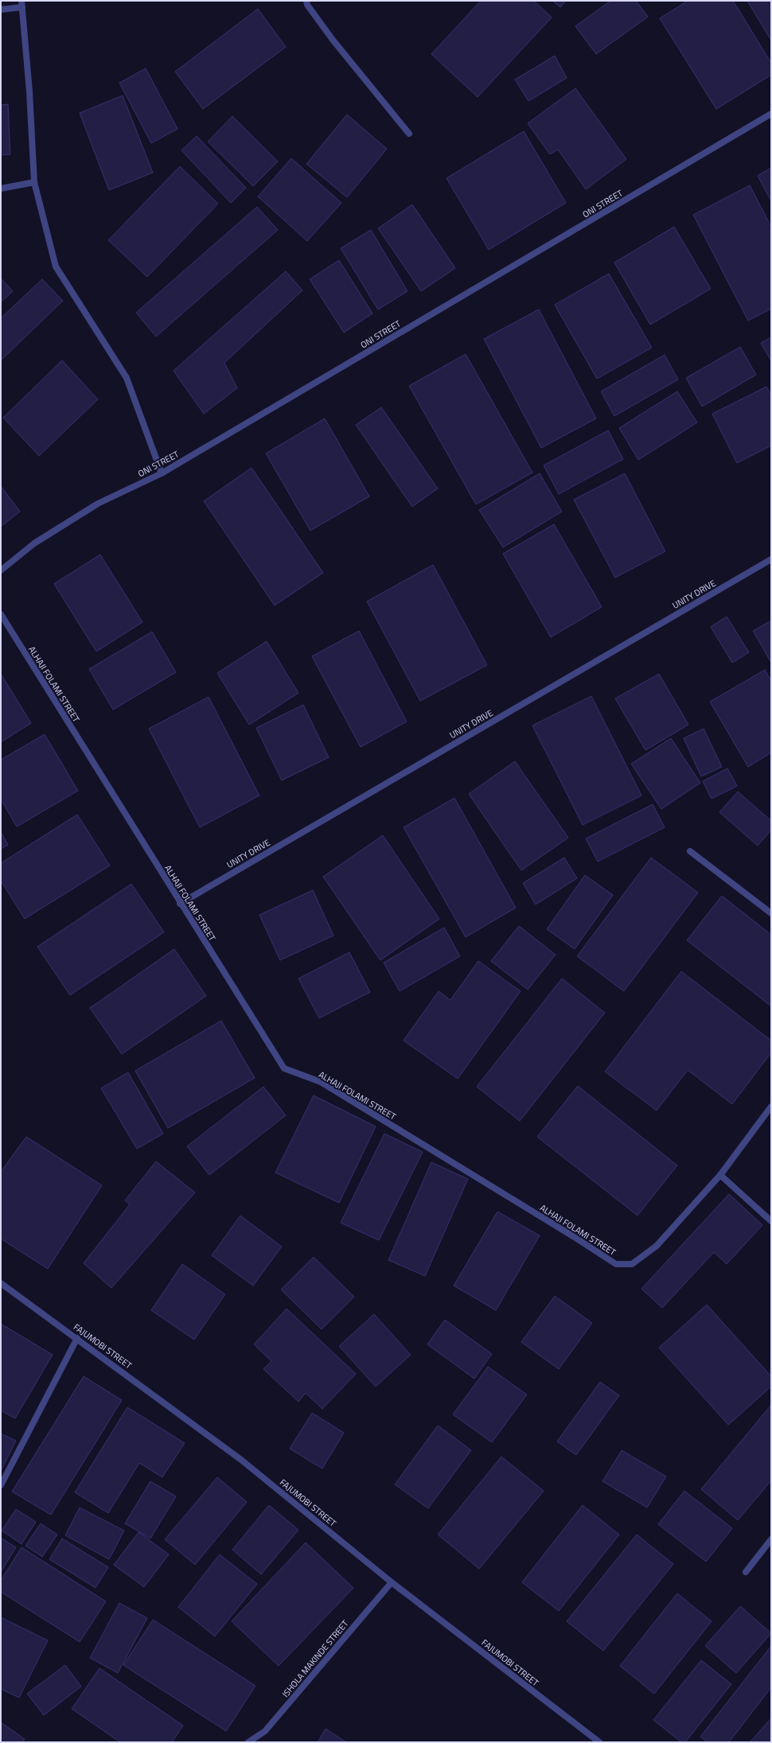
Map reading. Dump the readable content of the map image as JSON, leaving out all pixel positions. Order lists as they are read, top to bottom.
{
  "streets": {
    "street": [
      "ONI STREET",
      "UNITY DRIVE",
      "ALHAJI FOLAMI STREET",
      "FAJUMOBI STREET",
      "ISHOLA MAKINDE STREET"
    ]
  },
  "crossings": [
    ["UNITY DRIVE", "ALHAJI FOLAMI STREET"],
    ["FAJUMOBI STREET", "ISHOLA MAKINDE STREET"]
  ]
}
